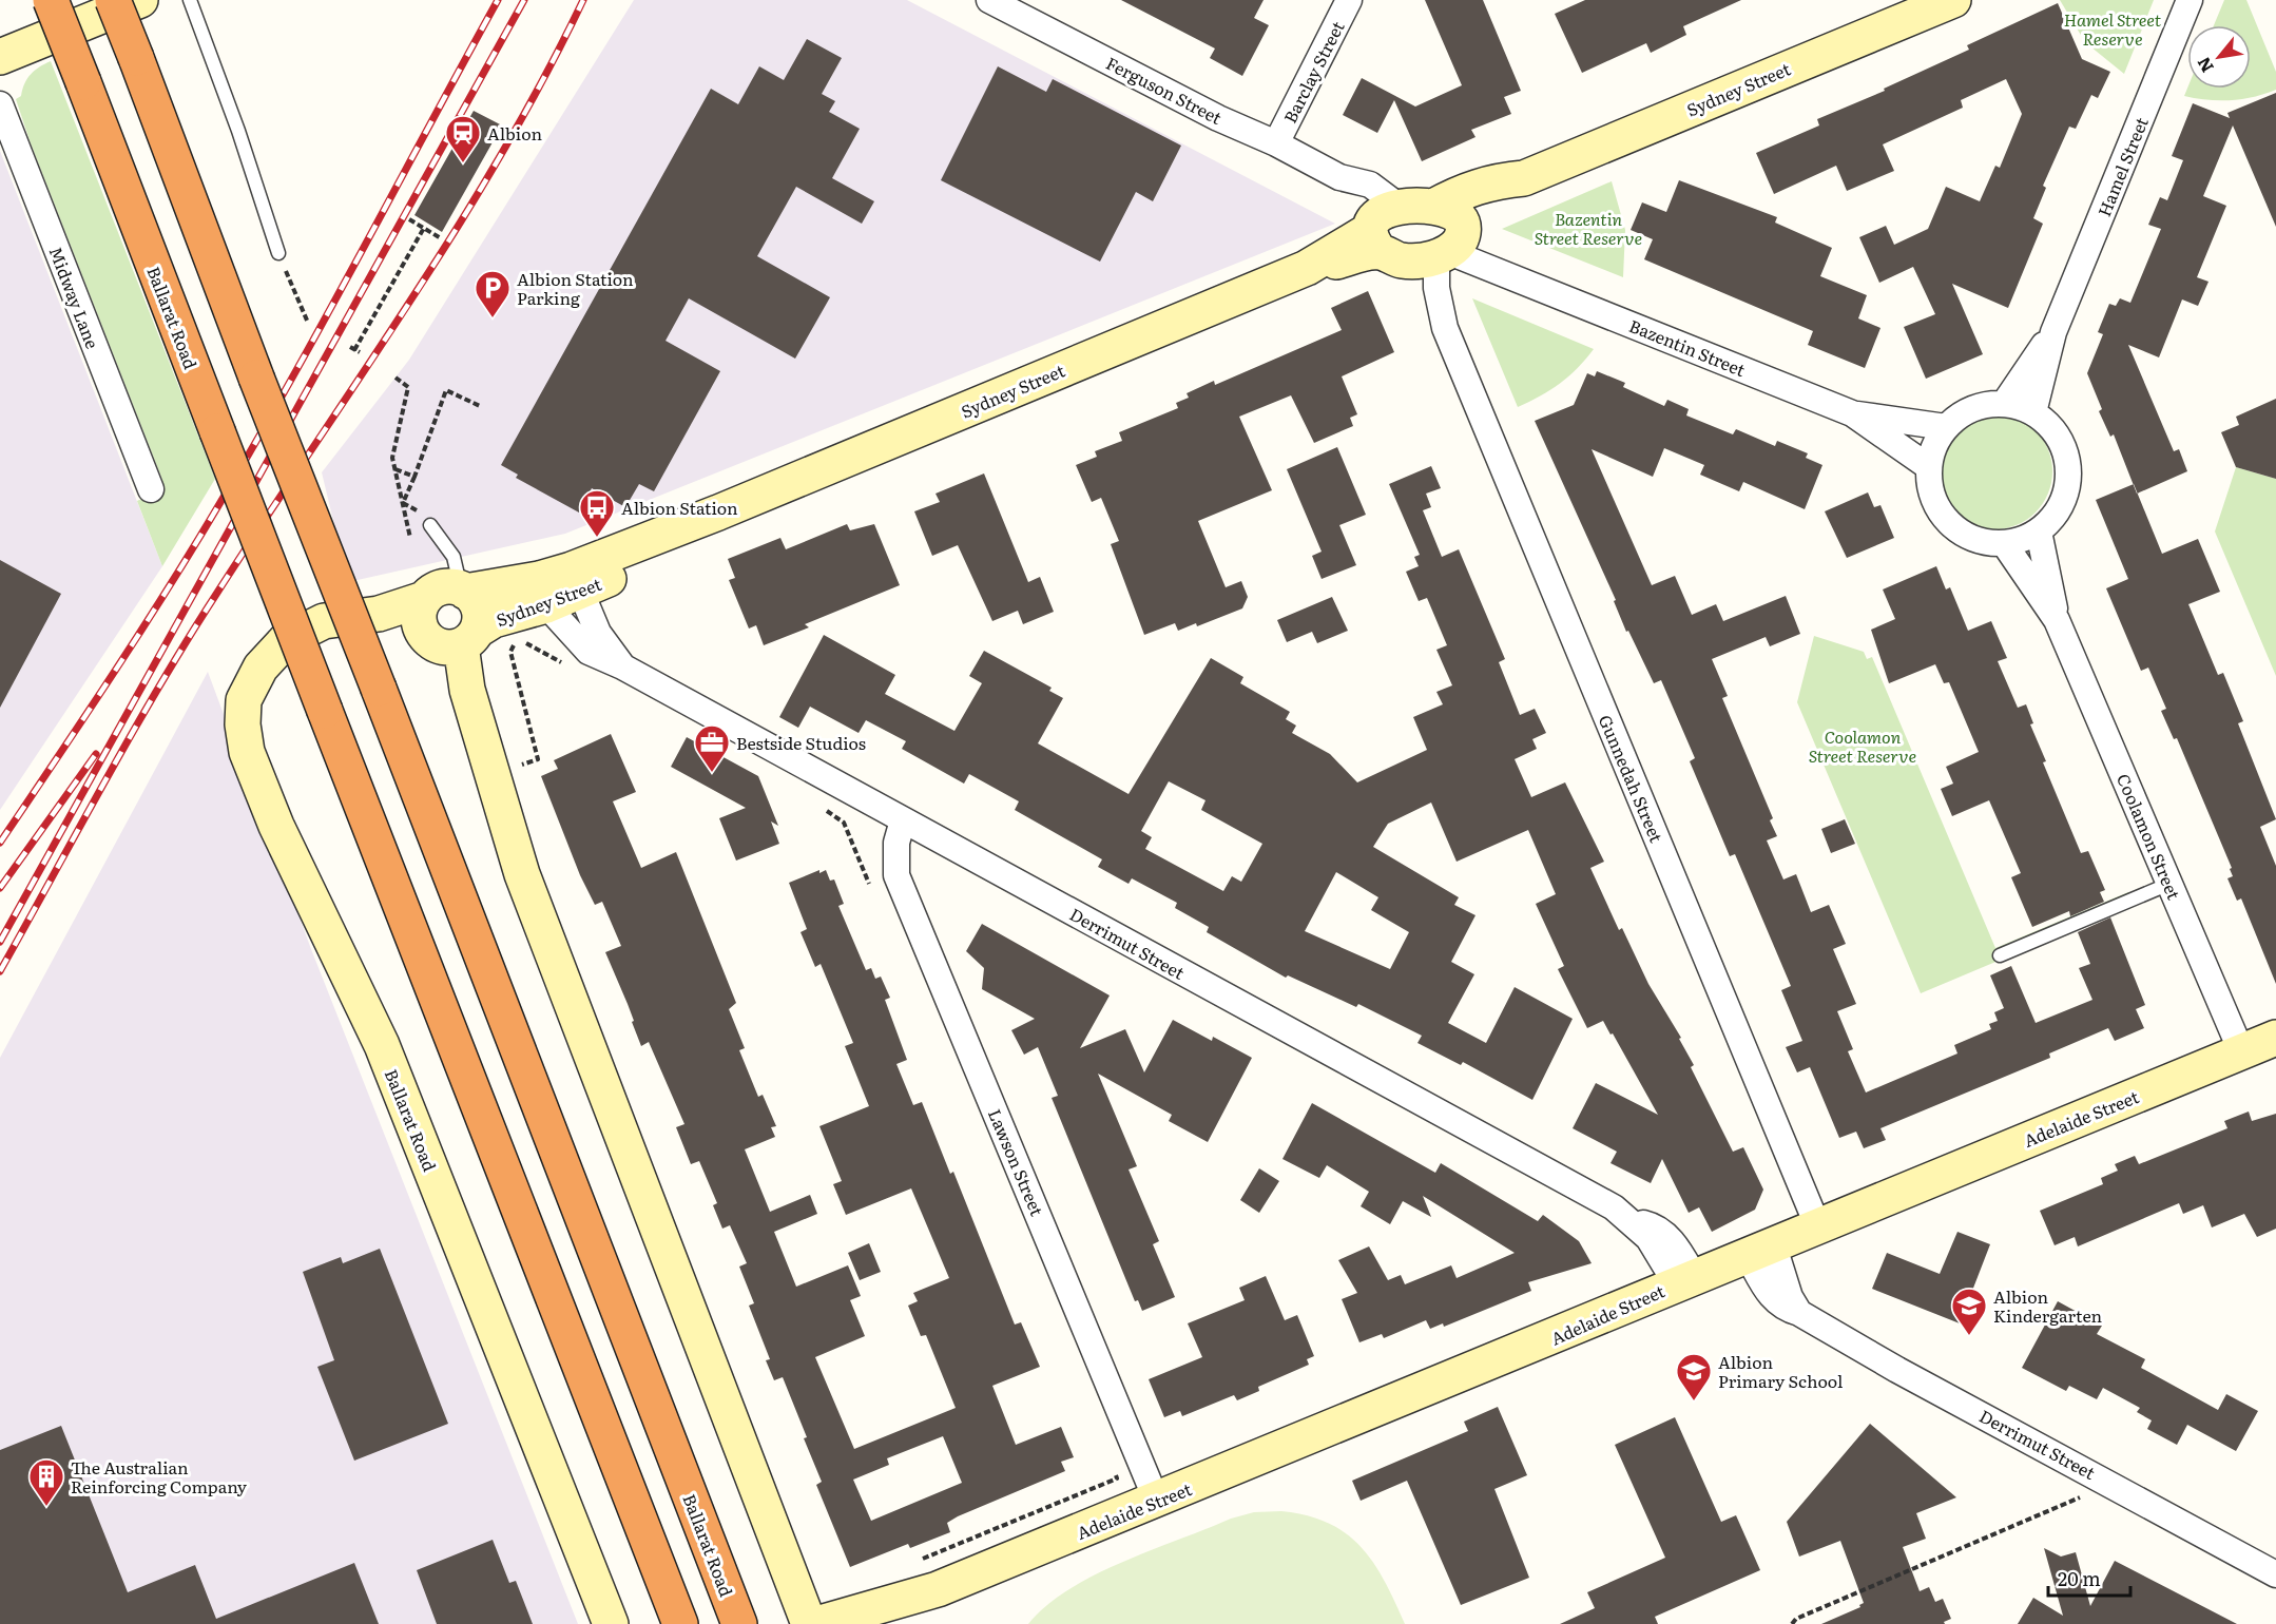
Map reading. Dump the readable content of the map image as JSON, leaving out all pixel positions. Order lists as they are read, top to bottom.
{
  "streets": {
    "highway": ["Ballarat Road"],
    "street": [
      "Barclay Street",
      "Sydney Street",
      "Ferguson Street",
      "Hamel Street",
      "Midway Lane",
      "Bazentin Street",
      "Gunnedah Street",
      "Coolamon Street",
      "Derrimut Street",
      "Adelaide Street",
      "Lawson Street"
    ]
  },
  "crossings": [
    ["Barclay Street", "Ferguson Street"],
    ["Sydney Street", "Ferguson Street"],
    ["Sydney Street", "Ballarat Road"],
    ["Sydney Street", "Bazentin Street"],
    ["Sydney Street", "Gunnedah Street"],
    ["Sydney Street", "Derrimut Street"],
    ["Ferguson Street", "Bazentin Street"],
    ["Ferguson Street", "Gunnedah Street"],
    ["Hamel Street", "Bazentin Street"],
    ["Hamel Street", "Coolamon Street"],
    ["Bazentin Street", "Gunnedah Street"],
    ["Bazentin Street", "Coolamon Street"],
    ["Gunnedah Street", "Adelaide Street"],
    ["Coolamon Street", "Adelaide Street"],
    ["Derrimut Street", "Adelaide Street"],
    ["Derrimut Street", "Lawson Street"],
    ["Adelaide Street", "Lawson Street"]
  ],
  "parks": ["Hamel Street Reserve", "Bazentin Street Reserve", "Coolamon Street Reserve"],
  "places": {
    "station": ["Albion"],
    "parking": ["Albion Station Parking"],
    "bus stop": ["Albion Station"],
    "office": ["Bestside Studios"],
    "school or university": ["Albion Kindergarten", "Albion Primary School"],
    "building": ["The Australian Reinforcing Company"]
  },
  "scale_bar": "20 m",
  "north": "bottom left"
}
